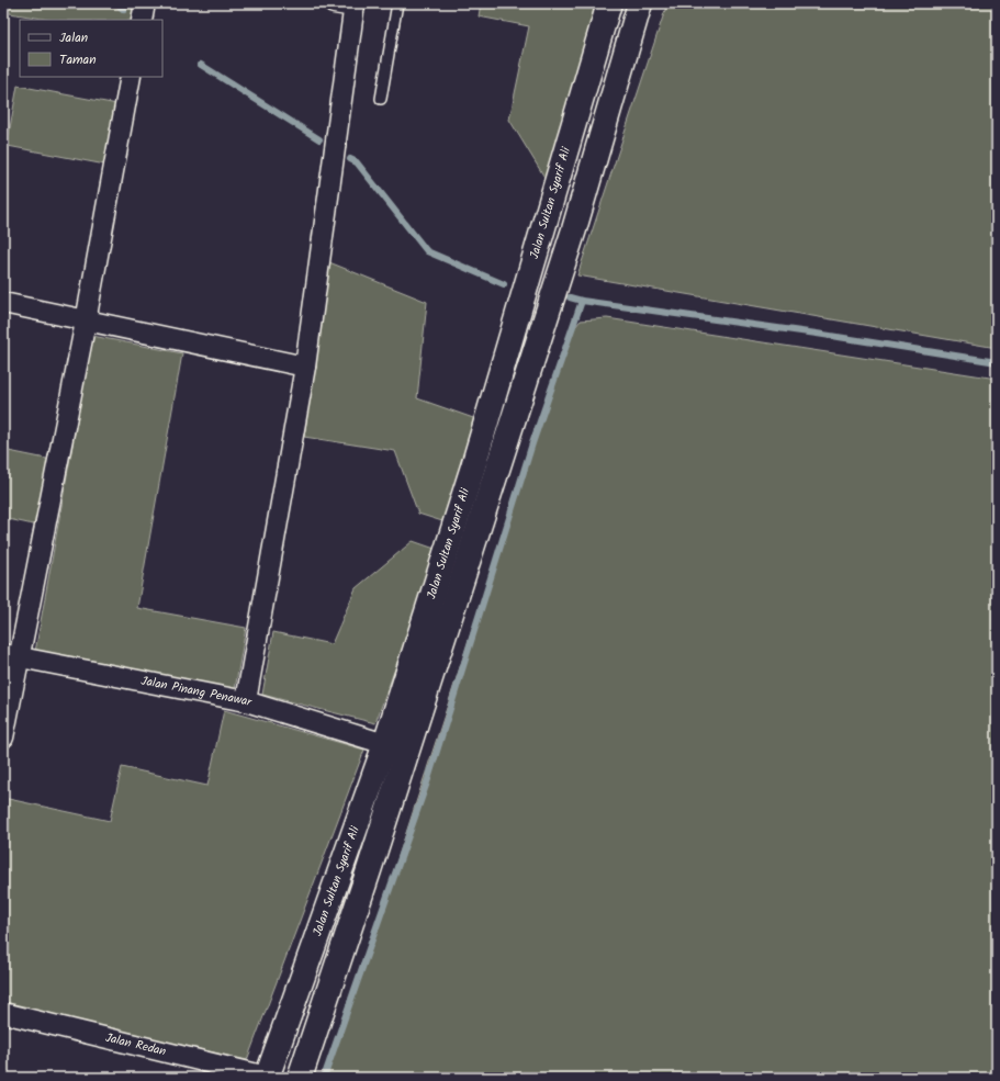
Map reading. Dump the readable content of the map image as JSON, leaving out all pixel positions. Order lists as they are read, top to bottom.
{
  "streets": {
    "street": ["Jalan Sultan Syarif Ali", "Jalan Pinang Penawar", "Jalan Redan"]
  },
  "crossings": [
    ["Jalan Sultan Syarif Ali", "Jalan Pinang Penawar"],
    ["Jalan Sultan Syarif Ali", "Jalan Redan"]
  ],
  "legend": ["Jalan", "Taman"]
}
